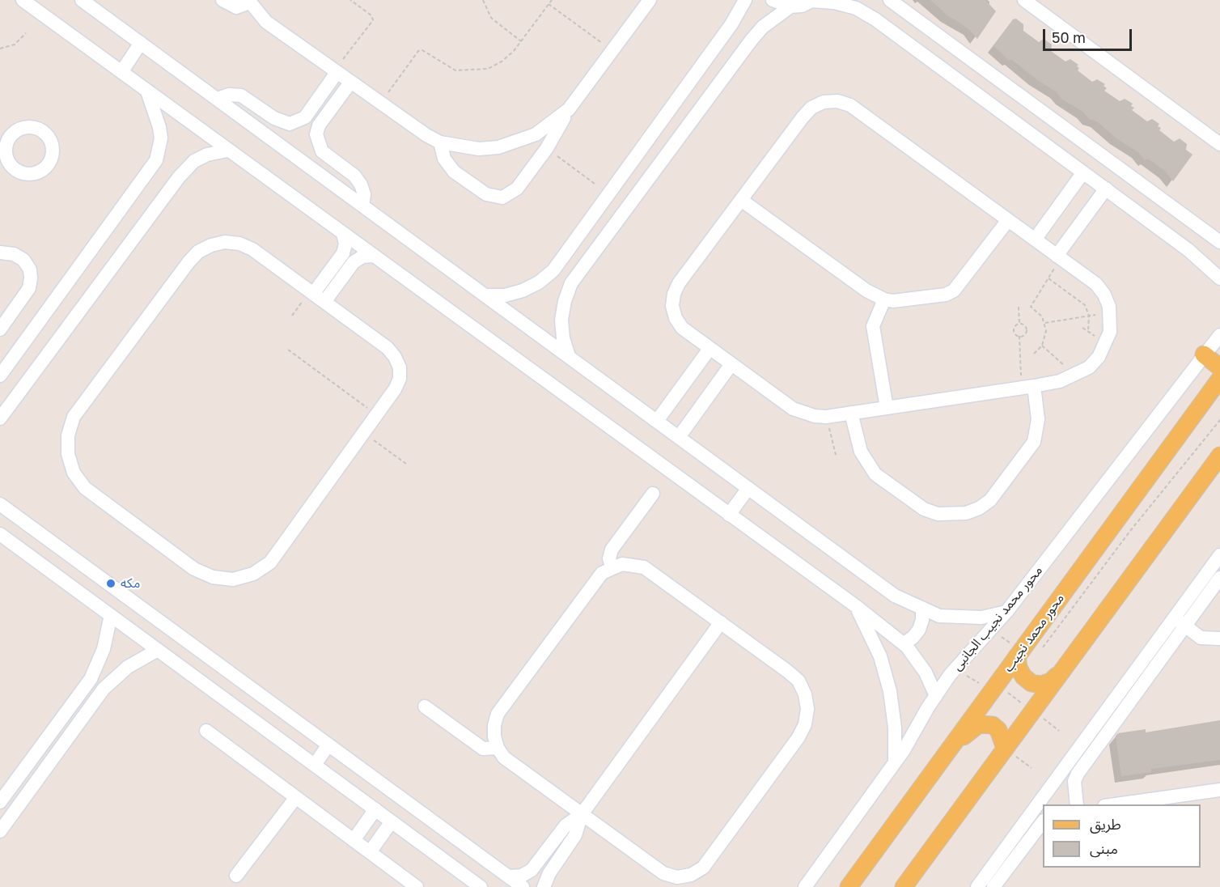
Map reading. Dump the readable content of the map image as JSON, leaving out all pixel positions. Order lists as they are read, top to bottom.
{
  "streets": {
    "main road": ["محور محمد نجيب"],
    "street": ["محور محمد نجيب الجانبى"]
  },
  "places": ["مكه"],
  "legend": ["طريق", "مبنى"],
  "scale_bar": "50 m"
}
